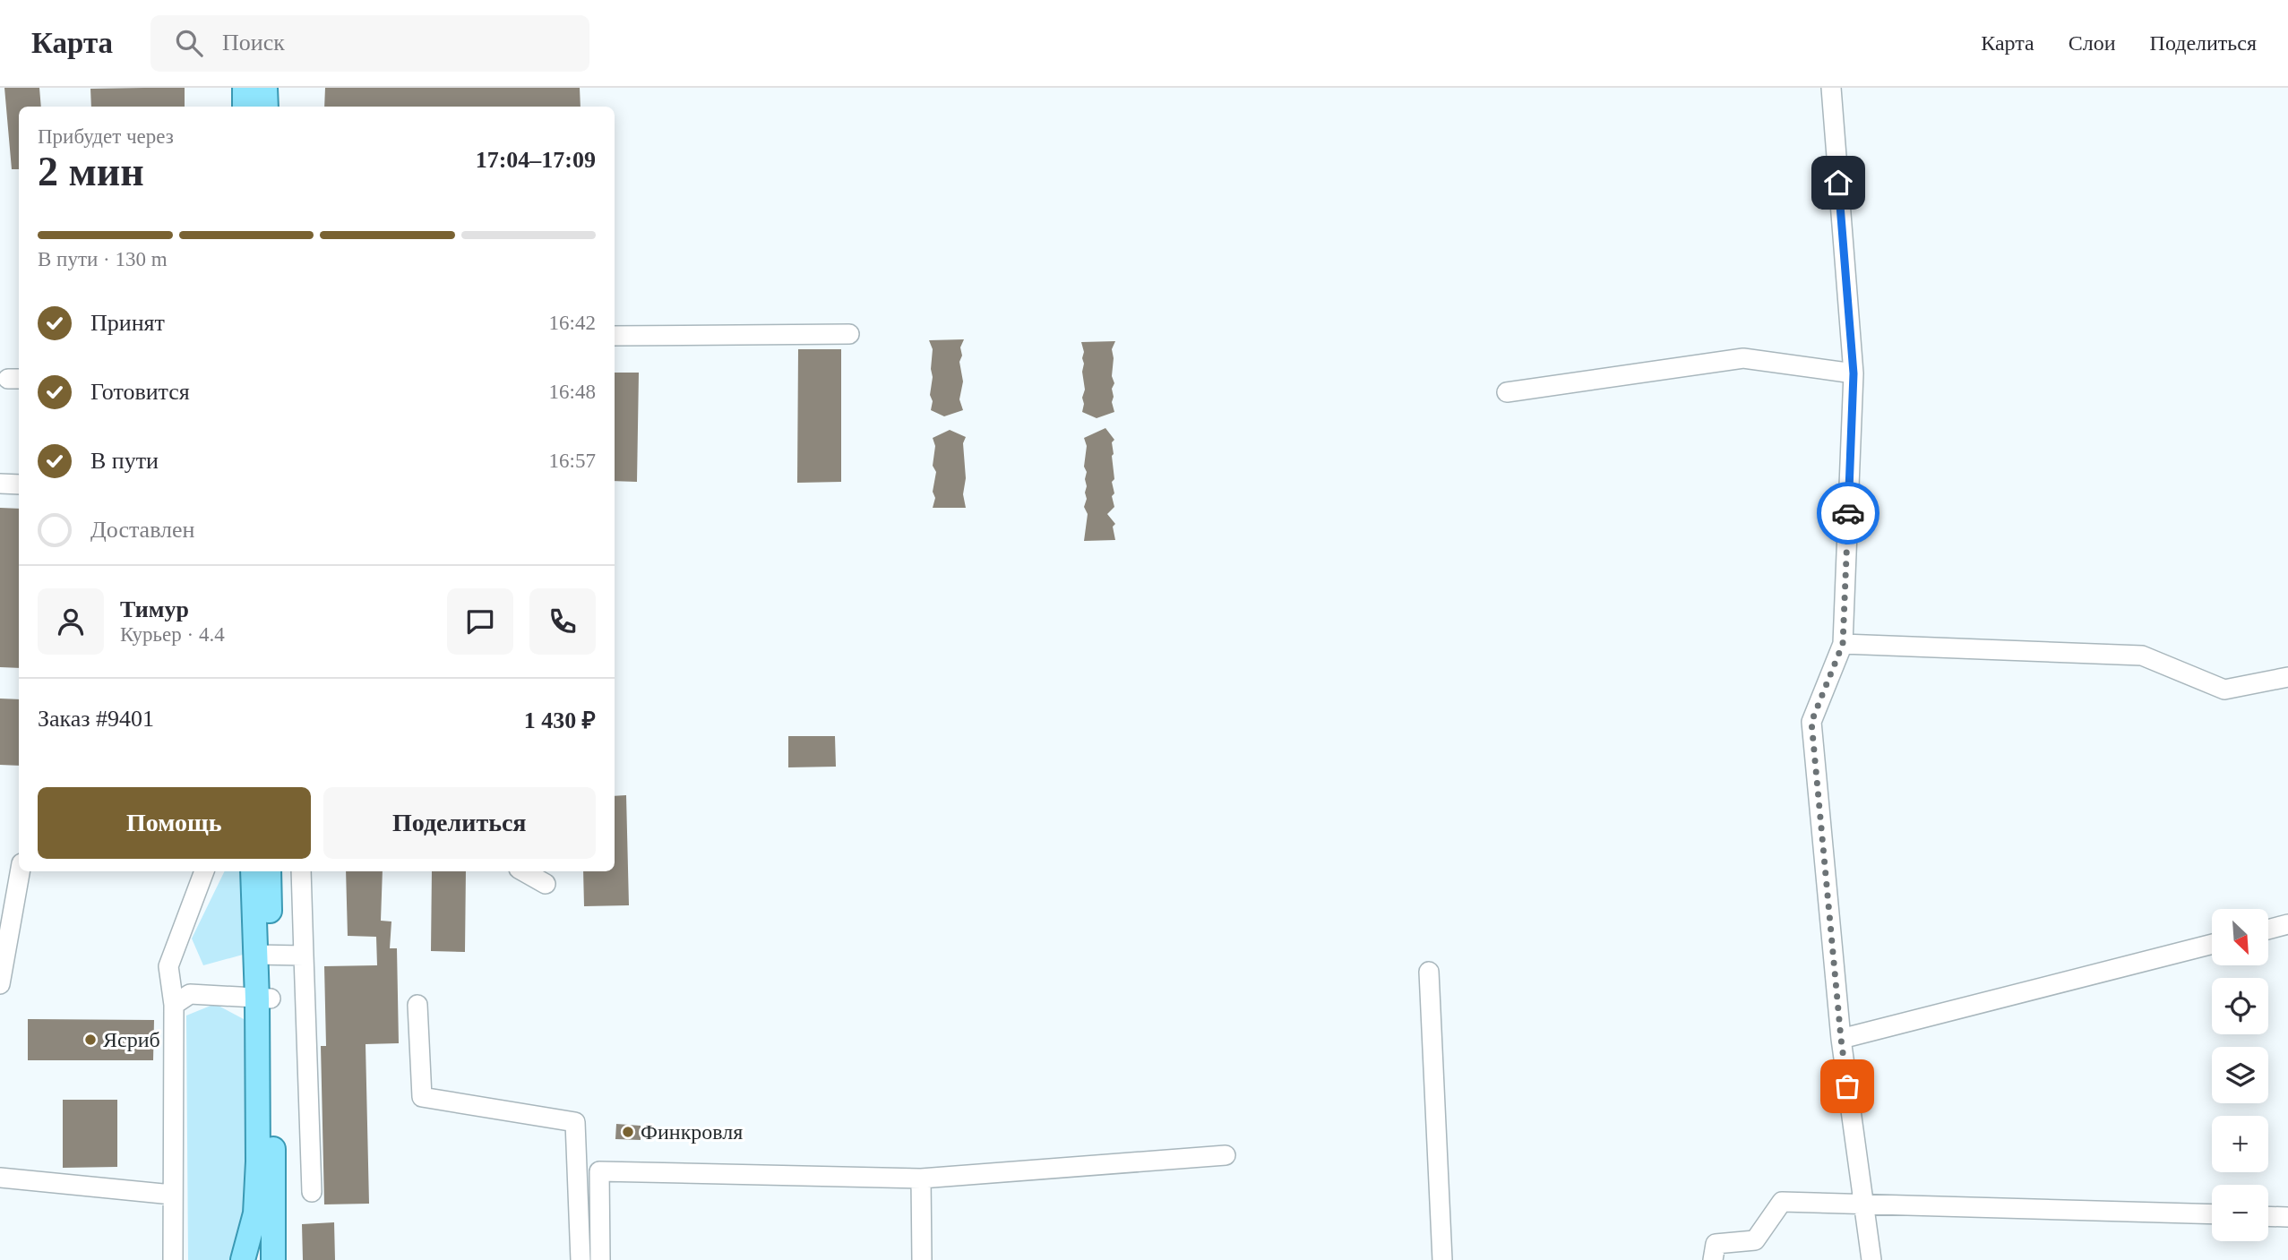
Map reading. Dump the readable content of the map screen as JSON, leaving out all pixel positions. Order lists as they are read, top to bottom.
{
  "places": ["Ясриб", "Финкровля"],
  "north": "bottom right",
  "page": {
    "header": "Карта",
    "search": "Поиск",
    "nav": ["Карта", "Слои", "Поделиться"],
    "heading": ["2 мин", "Прибудет через", "17:04–17:09"],
    "panel": [
      "Тимур",
      "Курьер · 4.4",
      "Заказ #9401",
      "1 430 ₽"
    ],
    "bar": "В пути · 130 m",
    "list": [
      ["Принят", "16:42"],
      ["Готовится", "16:48"],
      ["В пути", "16:57"],
      "Доставлен"
    ],
    "buttons": ["Помощь", "Поделиться"],
    "map_buttons": ["+", "−"]
  }
}
